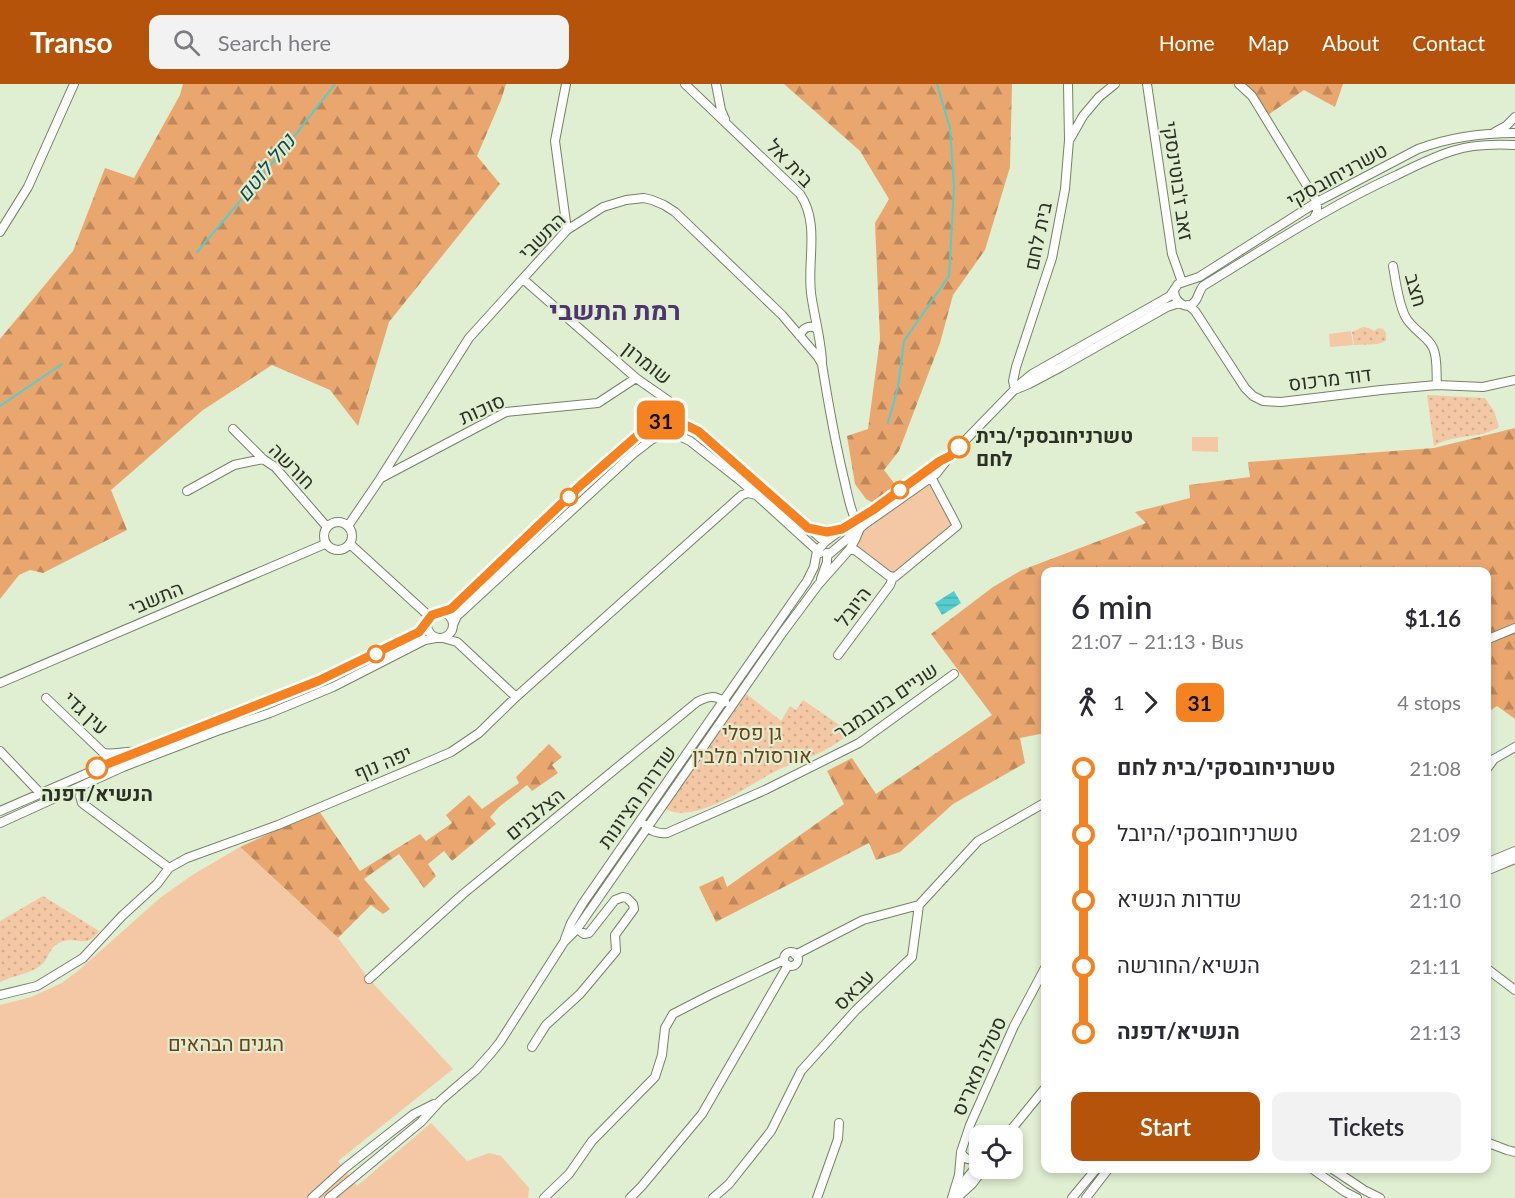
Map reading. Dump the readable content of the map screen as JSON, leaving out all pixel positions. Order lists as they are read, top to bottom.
{
  "streets": {
    "street": [
      "בית אל",
      "טשרניחובסקי",
      "זאב ז'בוטינסקי",
      "התשבי",
      "בית לחם",
      "חצב",
      "שומרון",
      "דוד מרכוס",
      "סוכות",
      "חורשה",
      "היובל",
      "שניים בנובמבר",
      "עין גדי",
      "יפה נוף",
      "שדרות הציונות",
      "הצלבנים",
      "עבאס",
      "סטלה מאריס"
    ]
  },
  "crossings": [
    ["בית אל", "התשבי"],
    ["טשרניחובסקי", "זאב ז'בוטינסקי"],
    ["טשרניחובסקי", "דוד מרכוס"],
    ["זאב ז'בוטינסקי", "דוד מרכוס"],
    ["התשבי", "שומרון"],
    ["התשבי", "סוכות"],
    ["התשבי", "חורשה"],
    ["חצב", "דוד מרכוס"],
    ["שומרון", "סוכות"],
    ["שניים בנובמבר", "שדרות הציונות"],
    ["שדרות הציונות", "הצלבנים"]
  ],
  "districts": ["רמת התשבי"],
  "water": ["נחל לוטם"],
  "parks": ["גן פסלי אורסולה מלבין", "הגנים הבהאים"],
  "places": ["טשרניחובסקי/בית לחם", "הנשיא/דפנה"],
  "lines": ["bus line 31"],
  "page": {
    "header": "Transo",
    "search": "Search here",
    "nav": [
      "Home",
      "Map",
      "About",
      "Contact"
    ],
    "on_map": "31",
    "heading": ["6 min", "21:07 – 21:13 · Bus", "$1.16"],
    "legs": ["1", "31", "4 stops"],
    "list": [
      {
        "name": "טשרניחובסקי/בית לחם",
        "value": "21:08"
      },
      {
        "name": "טשרניחובסקי/היובל",
        "value": "21:09"
      },
      {
        "name": "שדרות הנשיא",
        "value": "21:10"
      },
      {
        "name": "הנשיא/החורשה",
        "value": "21:11"
      },
      {
        "name": "הנשיא/דפנה",
        "value": "21:13"
      }
    ],
    "buttons": ["Start", "Tickets"]
  }
}
